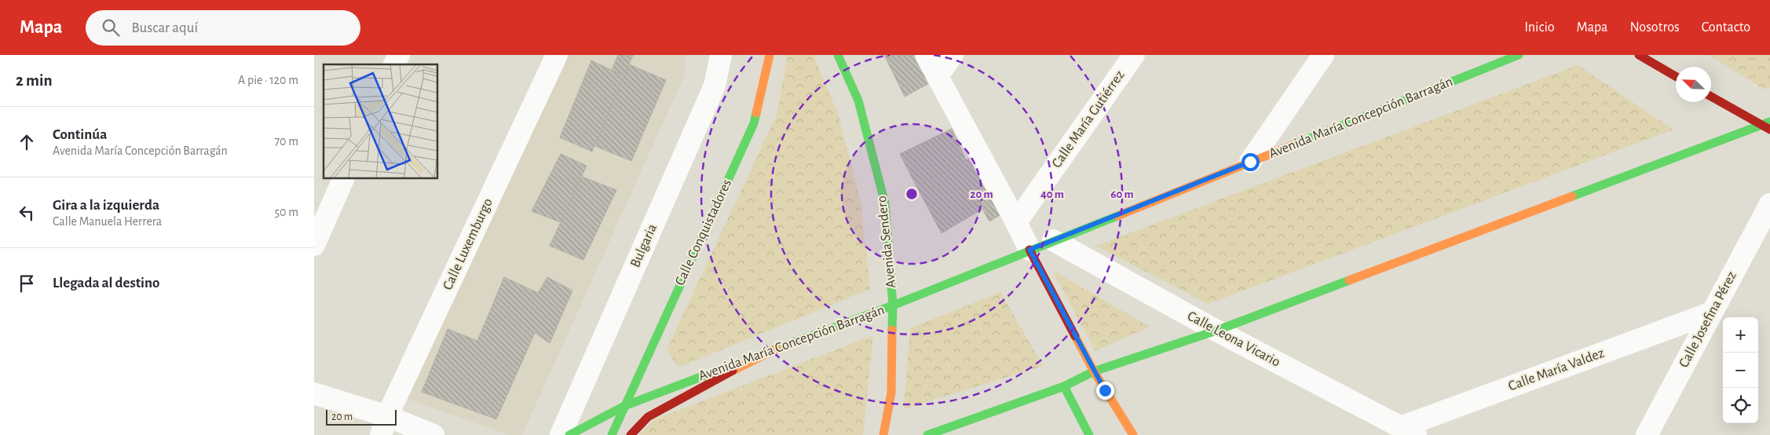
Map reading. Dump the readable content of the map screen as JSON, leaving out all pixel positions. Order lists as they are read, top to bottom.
{
  "streets": {
    "street": [
      "Avenida María Concepción Barragán",
      "Calle María Gutiérrez",
      "Calle Conquistadores",
      "Avenida Sendero",
      "Calle Luxemburgo",
      "Bulgaria",
      "Calle Josefina Pérez",
      "Calle Leona Vicario",
      "Calle María Valdez"
    ]
  },
  "crossings": [
    ["Avenida María Concepción Barragán", "Calle Conquistadores"],
    ["Avenida María Concepción Barragán", "Avenida Sendero"],
    ["Avenida María Concepción Barragán", "Calle Leona Vicario"],
    ["Calle Josefina Pérez", "Calle María Valdez"],
    ["Calle Leona Vicario", "Calle María Valdez"]
  ],
  "scale_bar": "20 m",
  "north": "top left",
  "page": {
    "header": "Mapa",
    "search": "Buscar aquí",
    "nav": [
      "Inicio",
      "Mapa",
      "Nosotros",
      "Contacto"
    ],
    "heading": ["2 min", "A pie · 120 m"],
    "list": [
      ["Continúa", "Avenida María Concepción Barragán", "70 m"],
      ["Gira a la izquierda", "Calle Manuela Herrera", "50 m"],
      "Llegada al destino"
    ],
    "map_buttons": ["+", "−"],
    "scale": "20 m"
  },
  "rings": ["20 m", "40 m", "60 m"]
}
